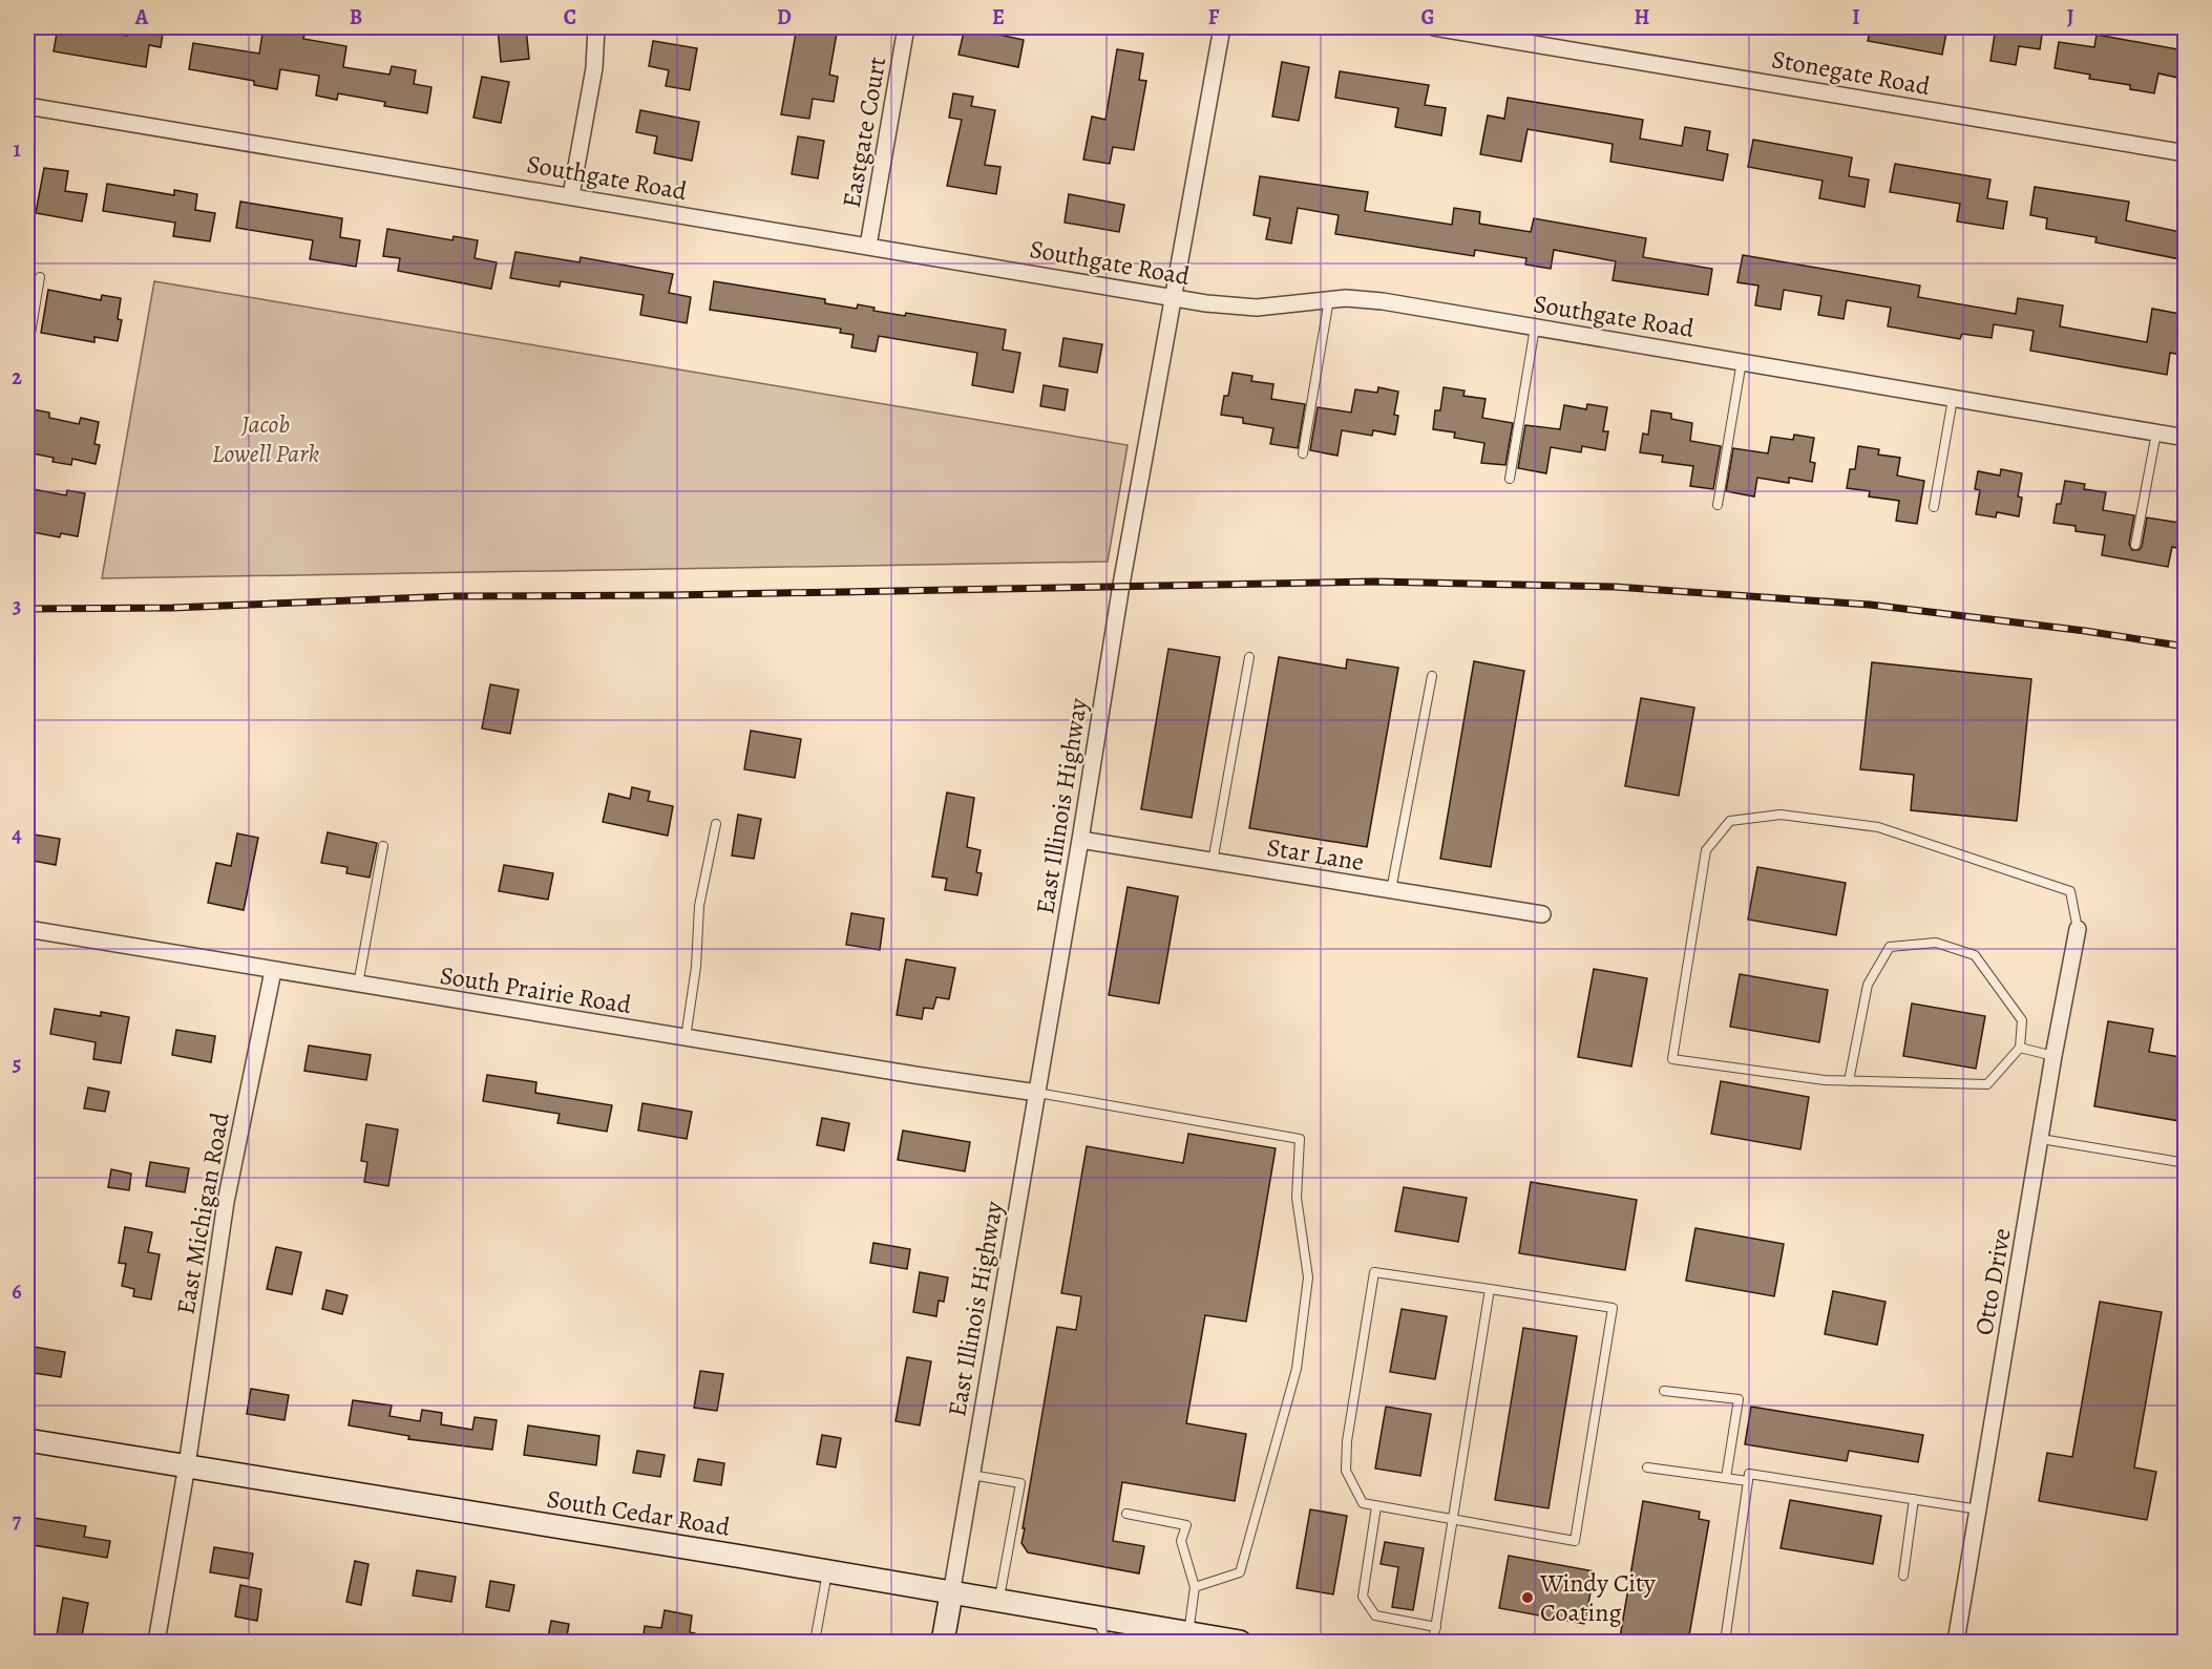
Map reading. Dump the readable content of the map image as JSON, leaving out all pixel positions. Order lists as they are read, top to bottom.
{
  "streets": {
    "main road": ["South Cedar Road"],
    "street": [
      "Stonegate Road",
      "Eastgate Court",
      "Southgate Road",
      "East Illinois Highway",
      "Star Lane",
      "South Prairie Road",
      "East Michigan Road",
      "Otto Drive"
    ]
  },
  "crossings": [
    ["Eastgate Court", "Southgate Road"],
    ["Southgate Road", "East Illinois Highway"],
    ["East Illinois Highway", "Star Lane"],
    ["East Illinois Highway", "South Prairie Road"],
    ["East Illinois Highway", "South Cedar Road"],
    ["South Prairie Road", "East Michigan Road"],
    ["East Michigan Road", "South Cedar Road"]
  ],
  "parks": ["Jacob Lowell Park"],
  "places": ["Windy City Coating"],
  "grid": {
    "columns": [
      "A",
      "B",
      "C",
      "D",
      "E",
      "F",
      "G",
      "H",
      "I",
      "J"
    ],
    "rows": [
      "1",
      "2",
      "3",
      "4",
      "5",
      "6",
      "7"
    ]
  }
}
